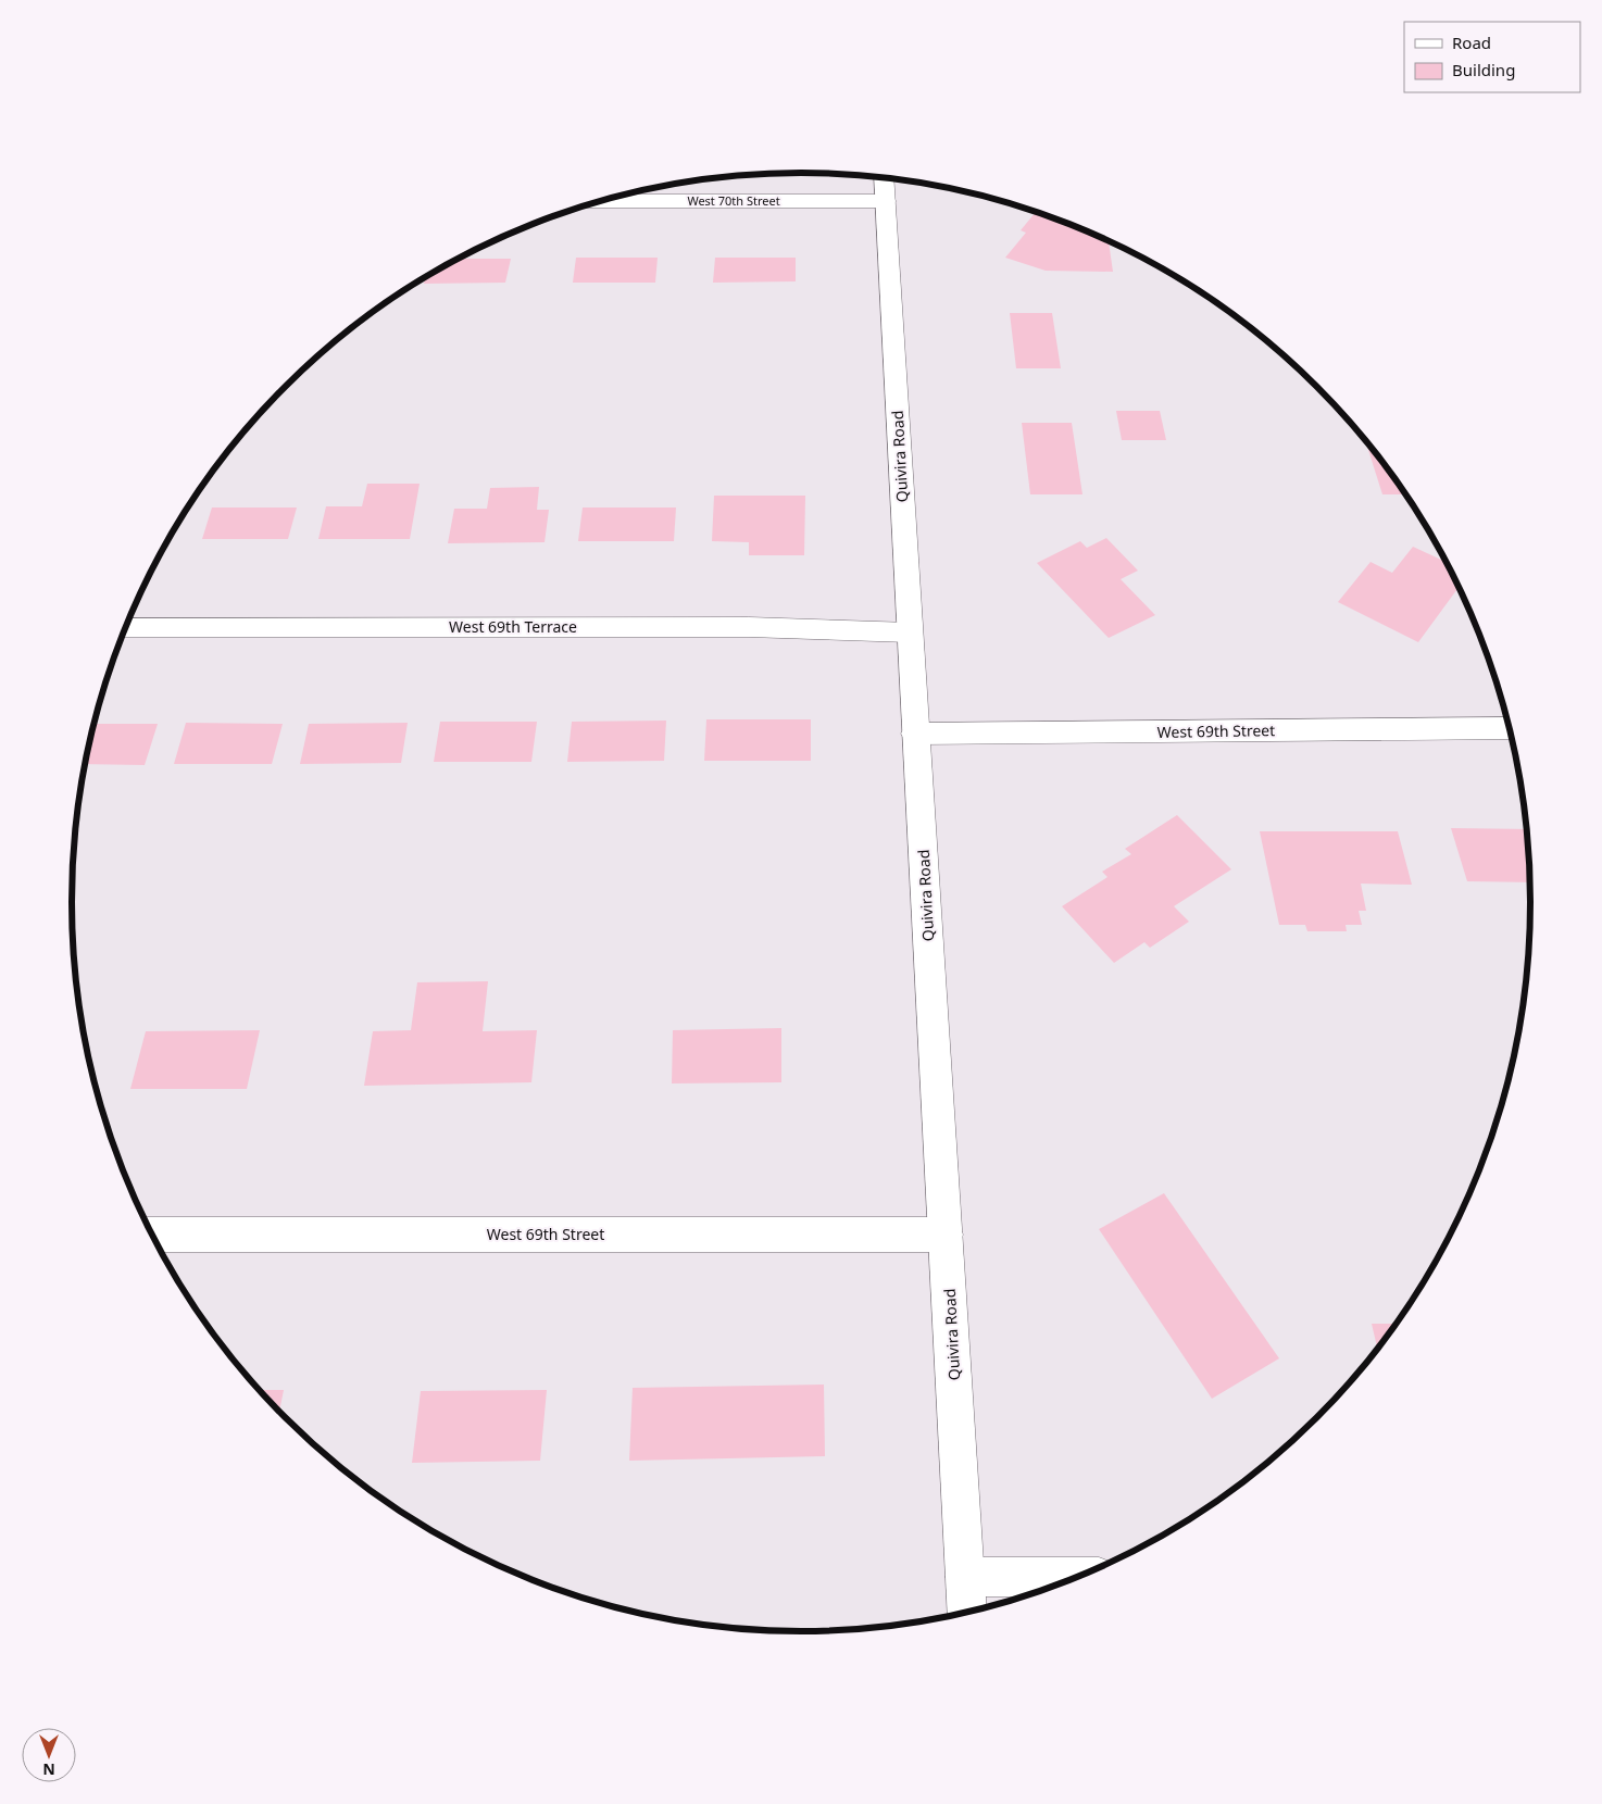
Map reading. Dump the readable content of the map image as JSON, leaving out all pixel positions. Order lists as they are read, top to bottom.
{
  "streets": {
    "street": [
      "West 70th Street",
      "Quivira Road",
      "West 69th Terrace",
      "West 69th Street"
    ]
  },
  "crossings": [
    ["West 70th Street", "Quivira Road"],
    ["Quivira Road", "West 69th Terrace"],
    ["Quivira Road", "West 69th Street"]
  ],
  "legend": ["Road", "Building"],
  "north": "bottom"
}
